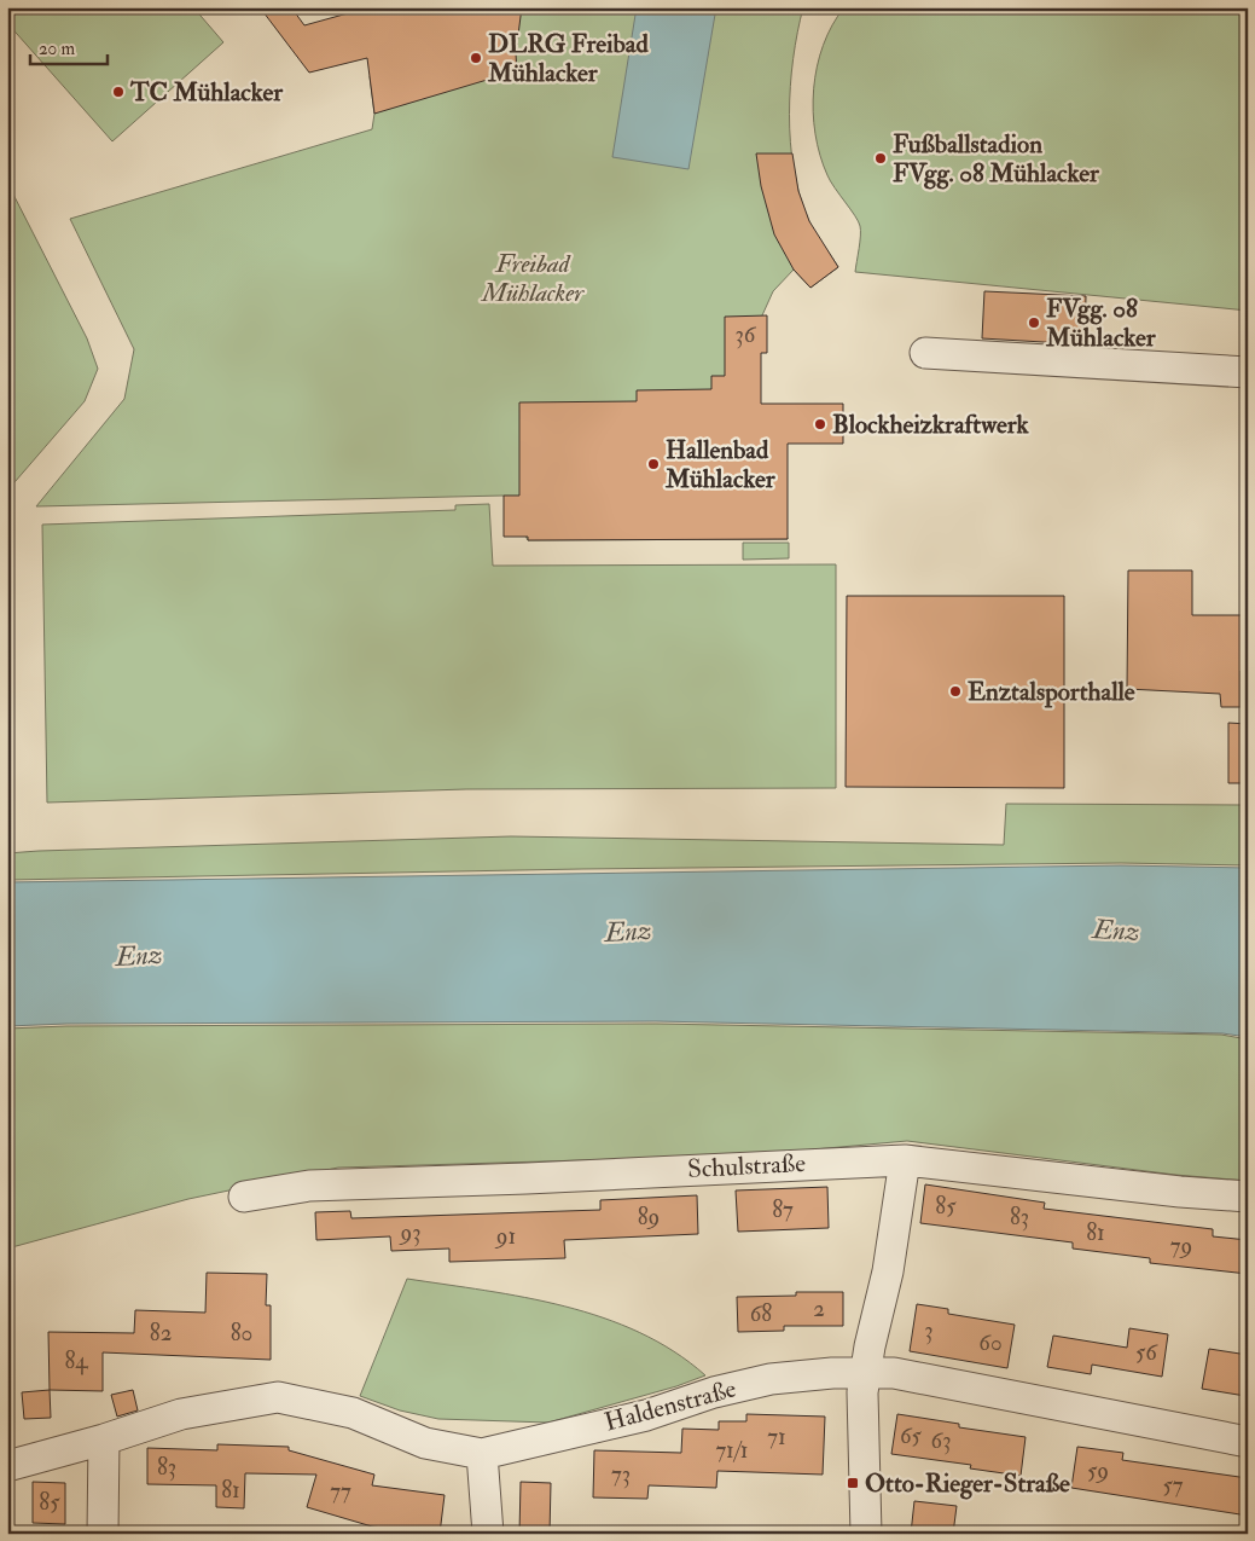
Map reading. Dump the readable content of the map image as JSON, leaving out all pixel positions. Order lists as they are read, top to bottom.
{
  "streets": {
    "street": ["Schulstraße", "Haldenstraße"]
  },
  "water": ["Enz"],
  "parks": ["Freibad Mühlacker"],
  "places": {
    "other": [
      "DLRG Freibad Mühlacker",
      "TC Mühlacker",
      "Fußballstadion FVgg. 08 Mühlacker",
      "FVgg. 08 Mühlacker",
      "Blockheizkraftwerk",
      "Hallenbad Mühlacker",
      "Enztalsporthalle"
    ],
    "transit": ["Otto-Rieger-Straße"]
  },
  "house_numbers": [
    "36",
    "85",
    "87",
    "89",
    "83",
    "93",
    "81",
    "91",
    "79",
    "2",
    "68",
    "3",
    "82",
    "80",
    "60",
    "56",
    "84",
    "65",
    "71",
    "63",
    "71/1",
    "83",
    "59",
    "73",
    "57",
    "81",
    "77",
    "85"
  ],
  "scale_bar": "20 m"
}
